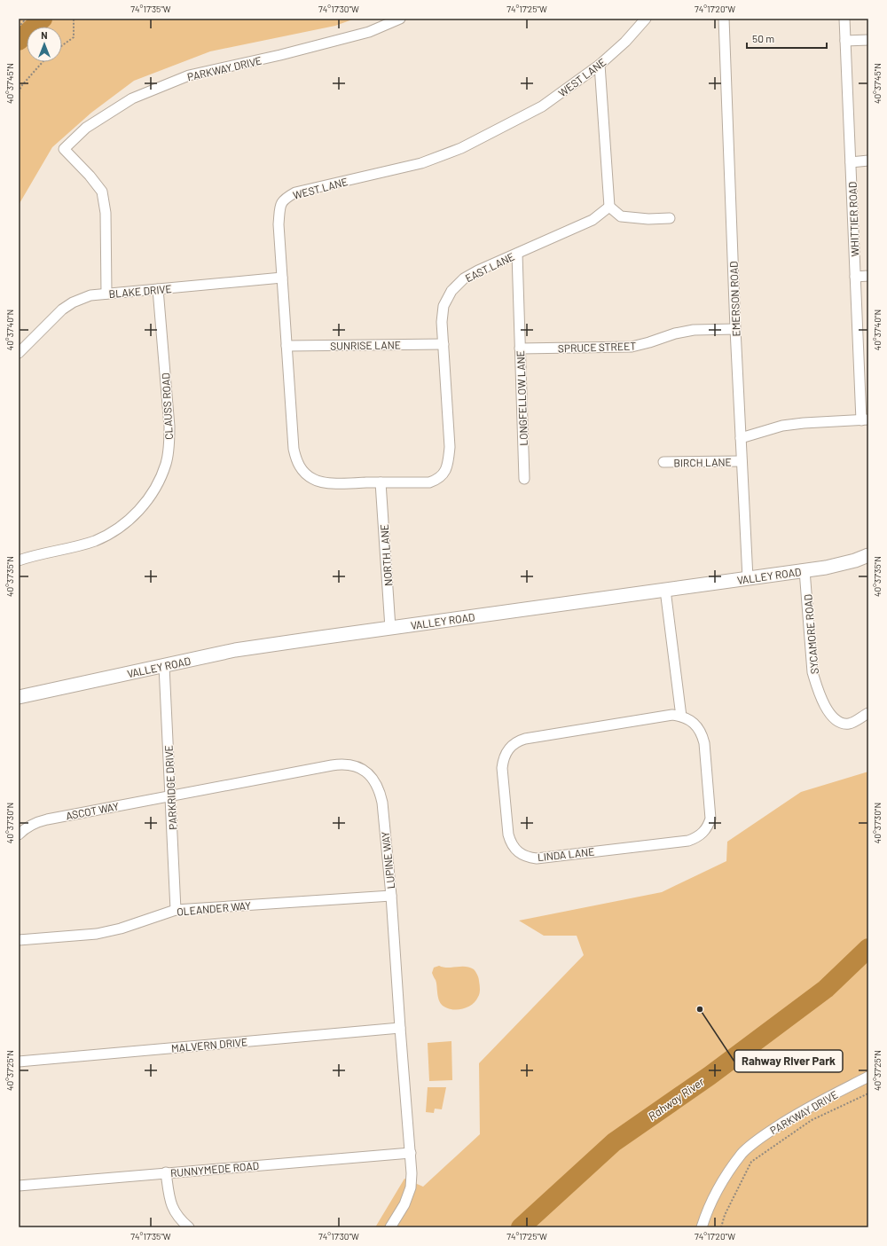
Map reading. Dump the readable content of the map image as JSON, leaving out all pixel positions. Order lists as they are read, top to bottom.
{
  "streets": {
    "street": [
      "PARKWAY DRIVE",
      "WEST LANE",
      "WHITTIER ROAD",
      "EAST LANE",
      "BLAKE DRIVE",
      "EMERSON ROAD",
      "SUNRISE LANE",
      "SPRUCE STREET",
      "LONGFELLOW LANE",
      "CLAUSS ROAD",
      "BIRCH LANE",
      "NORTH LANE",
      "VALLEY ROAD",
      "SYCAMORE ROAD",
      "PARKRIDGE DRIVE",
      "ASCOT WAY",
      "LINDA LANE",
      "LUPINE WAY",
      "OLEANDER WAY",
      "MALVERN DRIVE",
      "RUNNYMEDE ROAD"
    ]
  },
  "crossings": [
    ["PARKWAY DRIVE", "BLAKE DRIVE"],
    ["WEST LANE", "EAST LANE"],
    ["WEST LANE", "BLAKE DRIVE"],
    ["WEST LANE", "SUNRISE LANE"],
    ["WEST LANE", "NORTH LANE"],
    ["EAST LANE", "SUNRISE LANE"],
    ["EAST LANE", "LONGFELLOW LANE"],
    ["EAST LANE", "NORTH LANE"],
    ["BLAKE DRIVE", "CLAUSS ROAD"],
    ["EMERSON ROAD", "SPRUCE STREET"],
    ["EMERSON ROAD", "BIRCH LANE"],
    ["EMERSON ROAD", "VALLEY ROAD"],
    ["SPRUCE STREET", "LONGFELLOW LANE"],
    ["NORTH LANE", "VALLEY ROAD"],
    ["VALLEY ROAD", "SYCAMORE ROAD"],
    ["VALLEY ROAD", "PARKRIDGE DRIVE"],
    ["PARKRIDGE DRIVE", "ASCOT WAY"],
    ["PARKRIDGE DRIVE", "LUPINE WAY"],
    ["PARKRIDGE DRIVE", "OLEANDER WAY"],
    ["ASCOT WAY", "LUPINE WAY"],
    ["LUPINE WAY", "OLEANDER WAY"],
    ["LUPINE WAY", "MALVERN DRIVE"],
    ["LUPINE WAY", "RUNNYMEDE ROAD"]
  ],
  "water": ["Rahway River"],
  "places": ["Rahway River Park"],
  "scale_bar": "50 m",
  "north": "top",
  "coordinates": [
    "74°17'35\"W",
    "74°17'30\"W",
    "74°17'25\"W",
    "74°17'20\"W",
    "40°37'45\"N",
    "40°37'40\"N",
    "40°37'35\"N",
    "40°37'30\"N",
    "40°37'25\"N"
  ]
}
